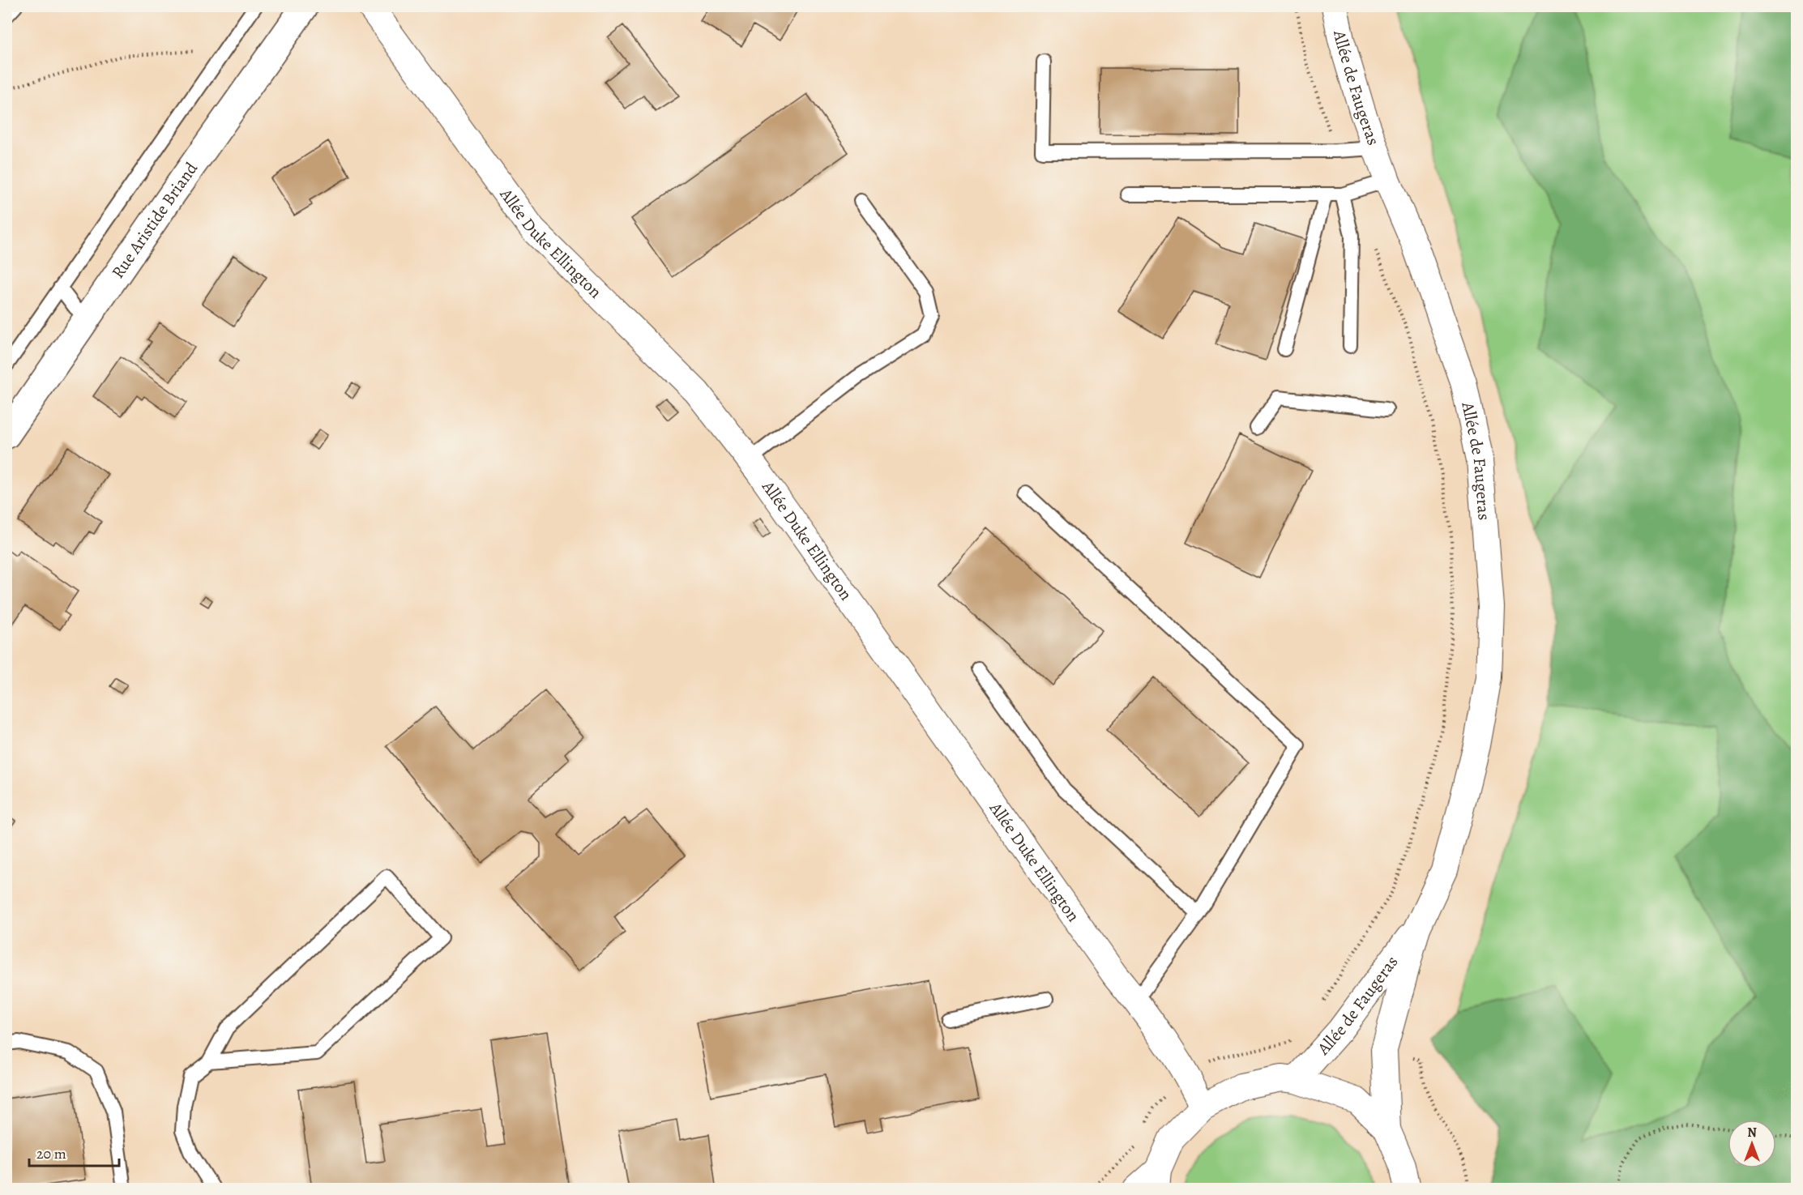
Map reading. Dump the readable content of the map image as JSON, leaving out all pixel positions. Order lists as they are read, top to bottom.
{
  "streets": {
    "street": ["Allée de Faugeras", "Rue Aristide Briand", "Allée Duke Ellington"]
  },
  "scale_bar": "20 m",
  "north": "top"
}
